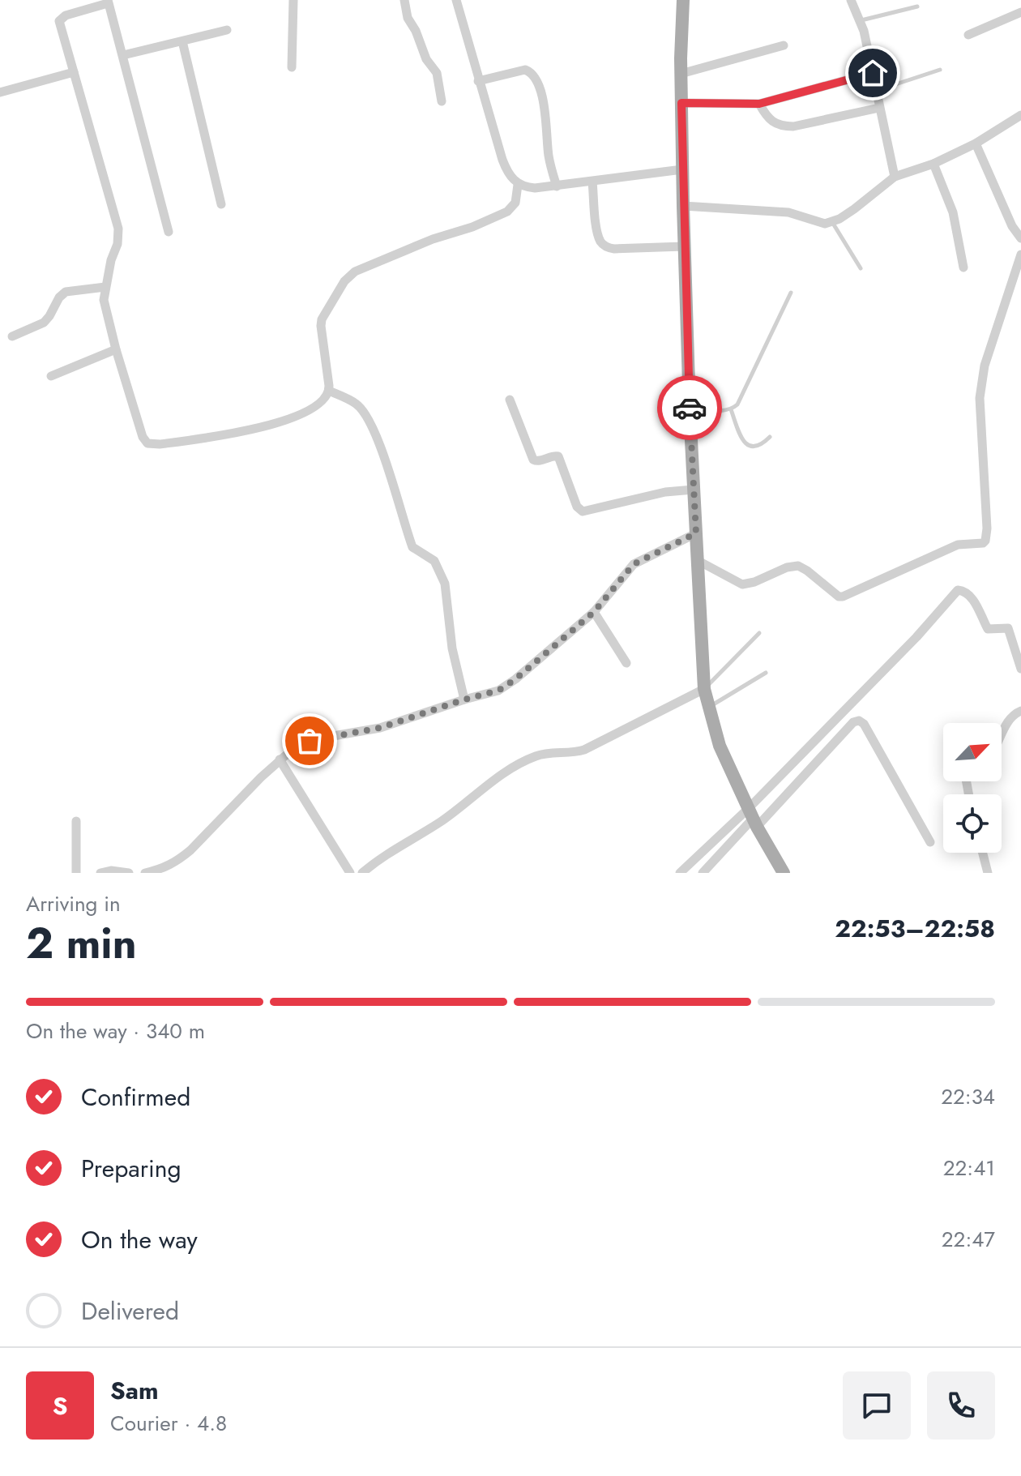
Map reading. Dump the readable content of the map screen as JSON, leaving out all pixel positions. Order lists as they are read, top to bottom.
{
  "north": "top right",
  "page": {
    "heading": ["2 min", "Arriving in", "22:53–22:58"],
    "panel": ["Sam", "Courier · 4.8"],
    "bar": "On the way · 340 m",
    "list": [
      ["Confirmed", "22:34"],
      ["Preparing", "22:41"],
      ["On the way", "22:47"],
      "Delivered"
    ],
    "round": "S"
  }
}
